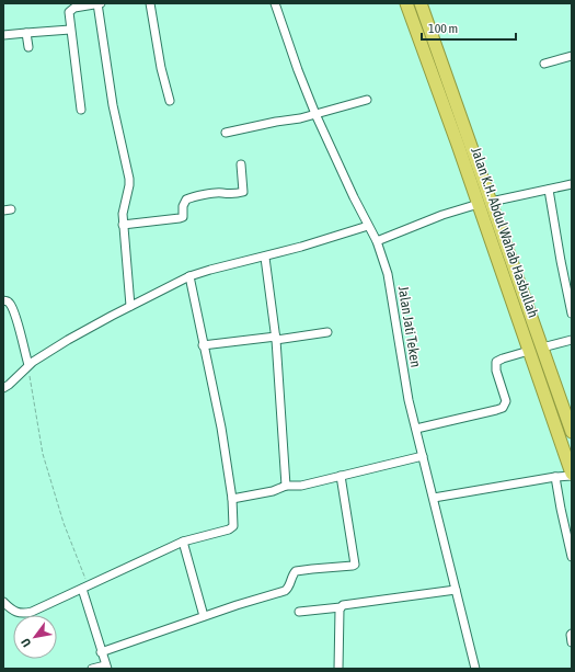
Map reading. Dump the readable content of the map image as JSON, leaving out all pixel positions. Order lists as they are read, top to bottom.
{
  "streets": {
    "highway": ["Jalan K.H. Abdul Wahab Hasbullah"],
    "street": ["Jalan Jati Teken"]
  },
  "scale_bar": "100 m",
  "north": "bottom left"
}
